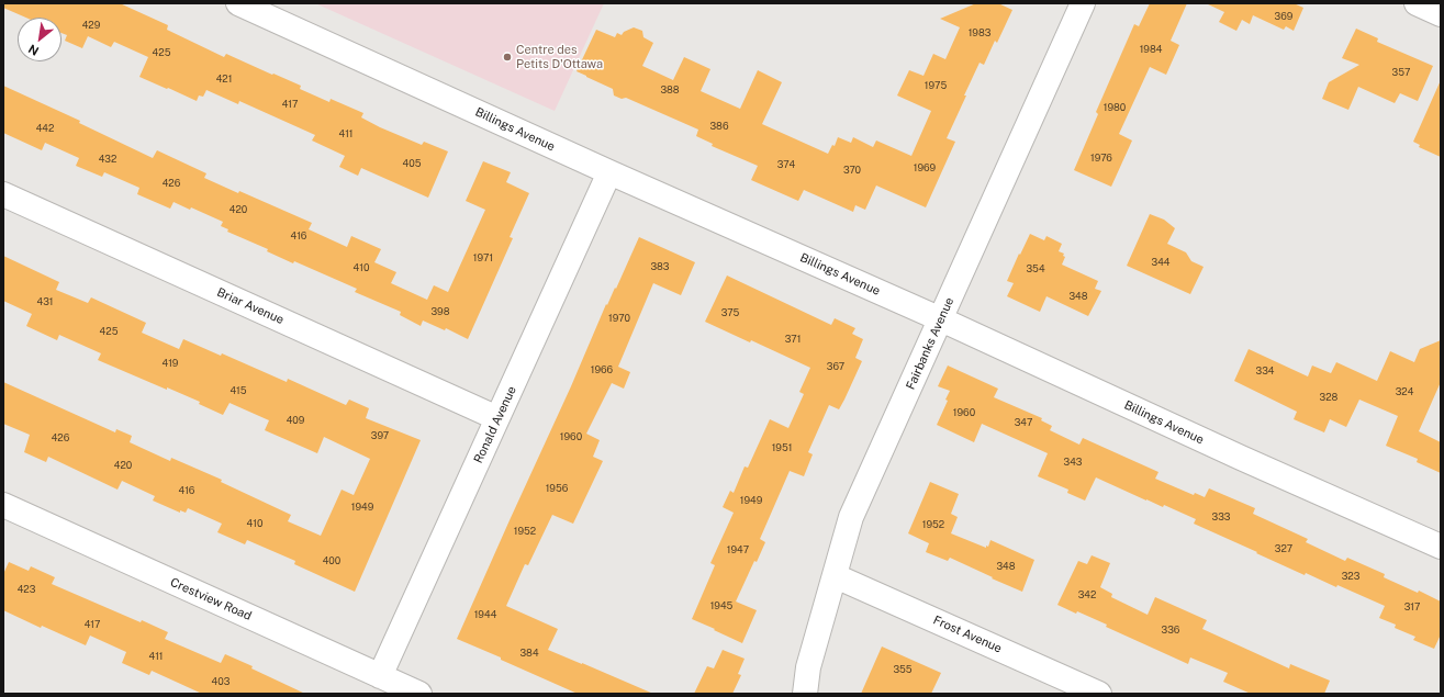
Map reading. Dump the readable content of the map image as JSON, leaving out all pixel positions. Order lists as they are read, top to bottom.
{
  "streets": {
    "street": [
      "Billings Avenue",
      "Briar Avenue",
      "Fairbanks Avenue",
      "Ronald Avenue",
      "Crestview Road",
      "Frost Avenue"
    ]
  },
  "crossings": [
    ["Billings Avenue", "Fairbanks Avenue"],
    ["Billings Avenue", "Ronald Avenue"],
    ["Briar Avenue", "Ronald Avenue"],
    ["Fairbanks Avenue", "Frost Avenue"],
    ["Ronald Avenue", "Crestview Road"]
  ],
  "places": ["Centre des Petits D'Ottawa"],
  "house_numbers": [
    "369",
    "429",
    "1983",
    "1984",
    "425",
    "357",
    "421",
    "1975",
    "388",
    "417",
    "1980",
    "386",
    "442",
    "411",
    "1976",
    "432",
    "405",
    "374",
    "1969",
    "370",
    "426",
    "420",
    "416",
    "1971",
    "344",
    "383",
    "410",
    "354",
    "348",
    "431",
    "398",
    "375",
    "1970",
    "425",
    "371",
    "419",
    "367",
    "1966",
    "334",
    "415",
    "324",
    "328",
    "1960",
    "409",
    "347",
    "397",
    "1960",
    "426",
    "1951",
    "343",
    "420",
    "1956",
    "416",
    "1949",
    "1949",
    "333",
    "410",
    "1952",
    "1952",
    "327",
    "1947",
    "400",
    "348",
    "323",
    "423",
    "342",
    "1945",
    "317",
    "1944",
    "417",
    "336",
    "384",
    "411",
    "355",
    "403"
  ],
  "north": "bottom left"
}
